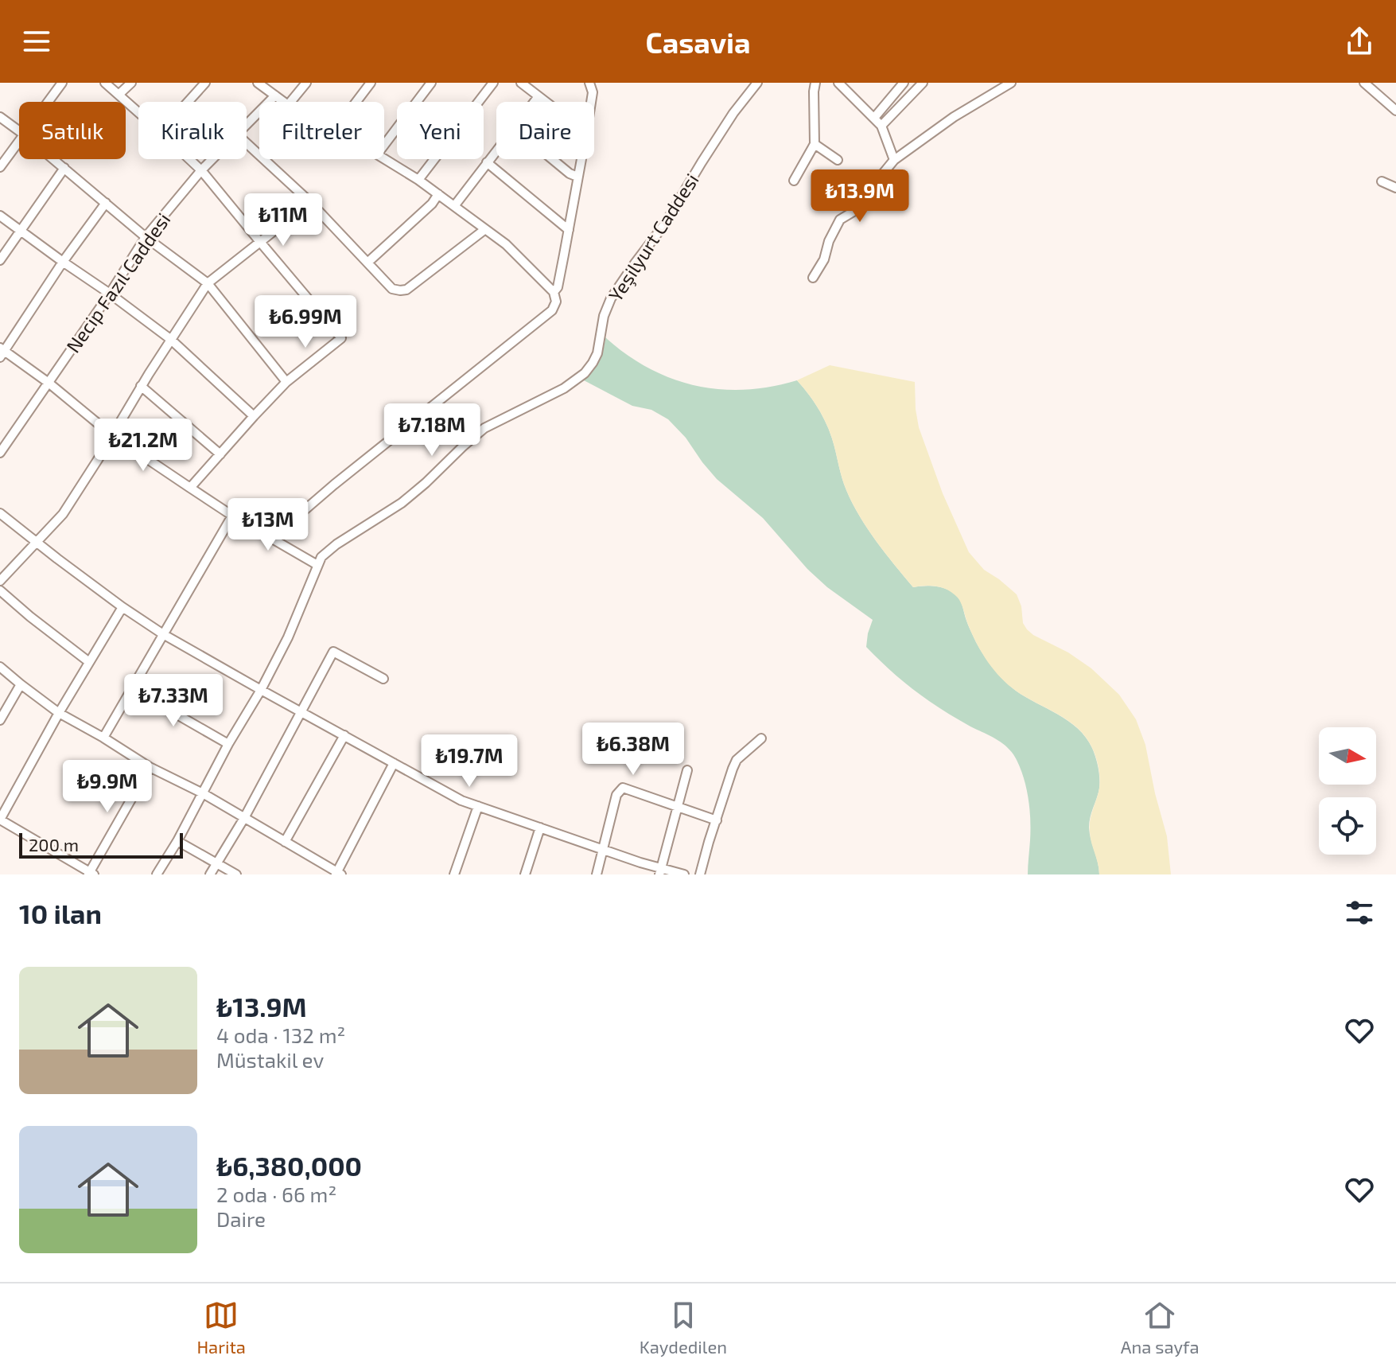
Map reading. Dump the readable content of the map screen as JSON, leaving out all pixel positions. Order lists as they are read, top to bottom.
{
  "streets": {
    "street": ["Yeşilyurt Caddesi", "Necip Fazıl Caddesi"]
  },
  "scale_bar": "200 m",
  "north": "right",
  "page": {
    "header": "Casavia",
    "chip": [
      "Satılık",
      "Kiralık",
      "Filtreler",
      "Yeni",
      "Daire"
    ],
    "price": [
      "₺13.9M",
      "₺11M",
      "₺6.99M",
      "₺7.18M",
      "₺21.2M",
      "₺13M",
      "₺7.33M",
      "₺6.38M",
      "₺19.7M",
      "₺9.9M"
    ],
    "scale": "200 m",
    "heading": "10 ilan",
    "list": [
      {
        "name": "₺13.9M",
        "note": "4 oda · 132 m² · Müstakil ev"
      },
      {
        "name": "₺6,380,000",
        "note": "2 oda · 66 m² · Daire"
      }
    ],
    "tabs": ["Harita", "Kaydedilen", "Ana sayfa"]
  }
}
